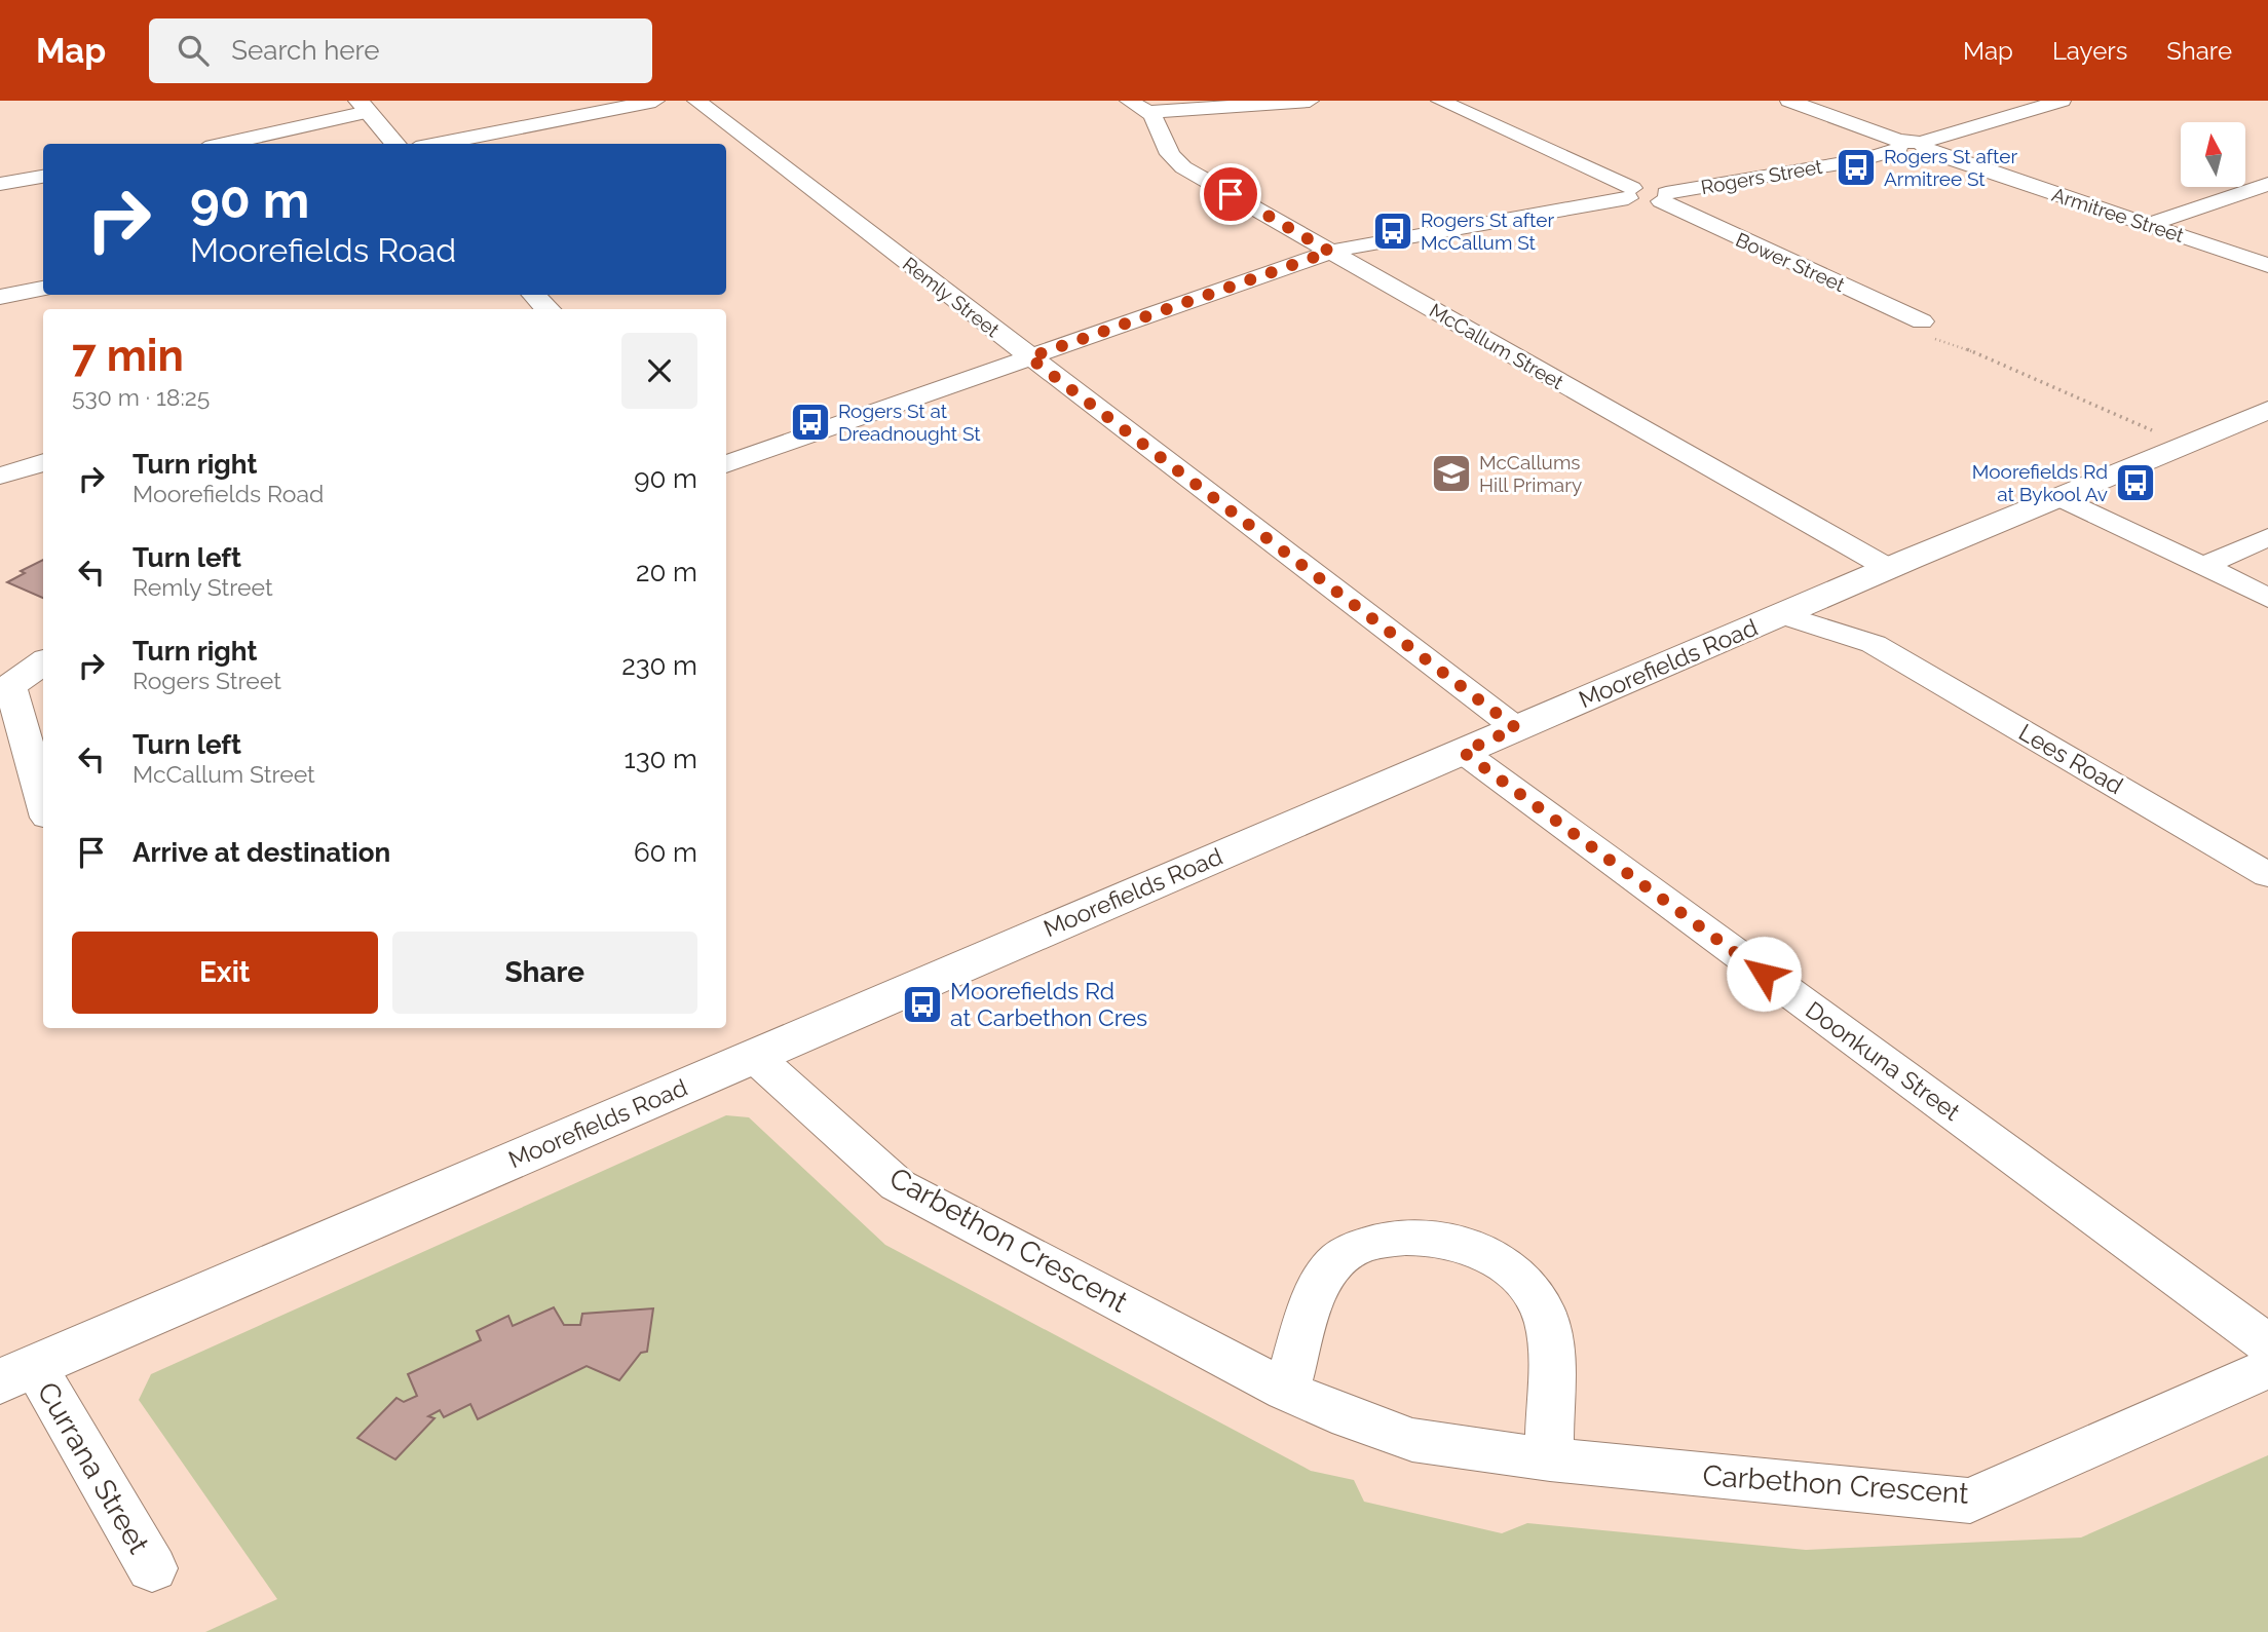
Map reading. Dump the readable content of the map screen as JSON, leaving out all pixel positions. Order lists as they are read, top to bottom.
{
  "streets": {
    "main road": ["Moorefields Road"],
    "street": [
      "Rogers Street",
      "Armitree Street",
      "Bower Street",
      "Remly Street",
      "McCallum Street",
      "Lees Road",
      "Doonkuna Street",
      "Carbethon Crescent",
      "Currana Street"
    ]
  },
  "crossings": [
    ["Rogers Street", "Bower Street"],
    ["Remly Street", "Moorefields Road"],
    ["McCallum Street", "Moorefields Road"],
    ["Moorefields Road", "Lees Road"],
    ["Moorefields Road", "Doonkuna Street"],
    ["Moorefields Road", "Carbethon Crescent"],
    ["Moorefields Road", "Currana Street"]
  ],
  "places": {
    "bus stop": [
      "Rogers St after Armitree St",
      "Rogers St after McCallum St",
      "Rogers St at Dreadnought St",
      "Moorefields Rd at Bykool Av",
      "Moorefields Rd at Carbethon Cres"
    ],
    "school or university": ["McCallums Hill Primary"]
  },
  "north": "top",
  "page": {
    "header": "Map",
    "search": "Search here",
    "nav": ["Map", "Layers", "Share"],
    "turn": ["90 m", "Moorefields Road"],
    "heading": ["7 min", "530 m · 18:25"],
    "list": [
      {
        "name": "Turn right",
        "note": "Moorefields Road",
        "value": "90 m"
      },
      {
        "name": "Turn left",
        "note": "Remly Street",
        "value": "20 m"
      },
      {
        "name": "Turn right",
        "note": "Rogers Street",
        "value": "230 m"
      },
      {
        "name": "Turn left",
        "note": "McCallum Street",
        "value": "130 m"
      },
      {
        "name": "Arrive at destination",
        "value": "60 m"
      }
    ],
    "buttons": ["Exit", "Share"]
  }
}
